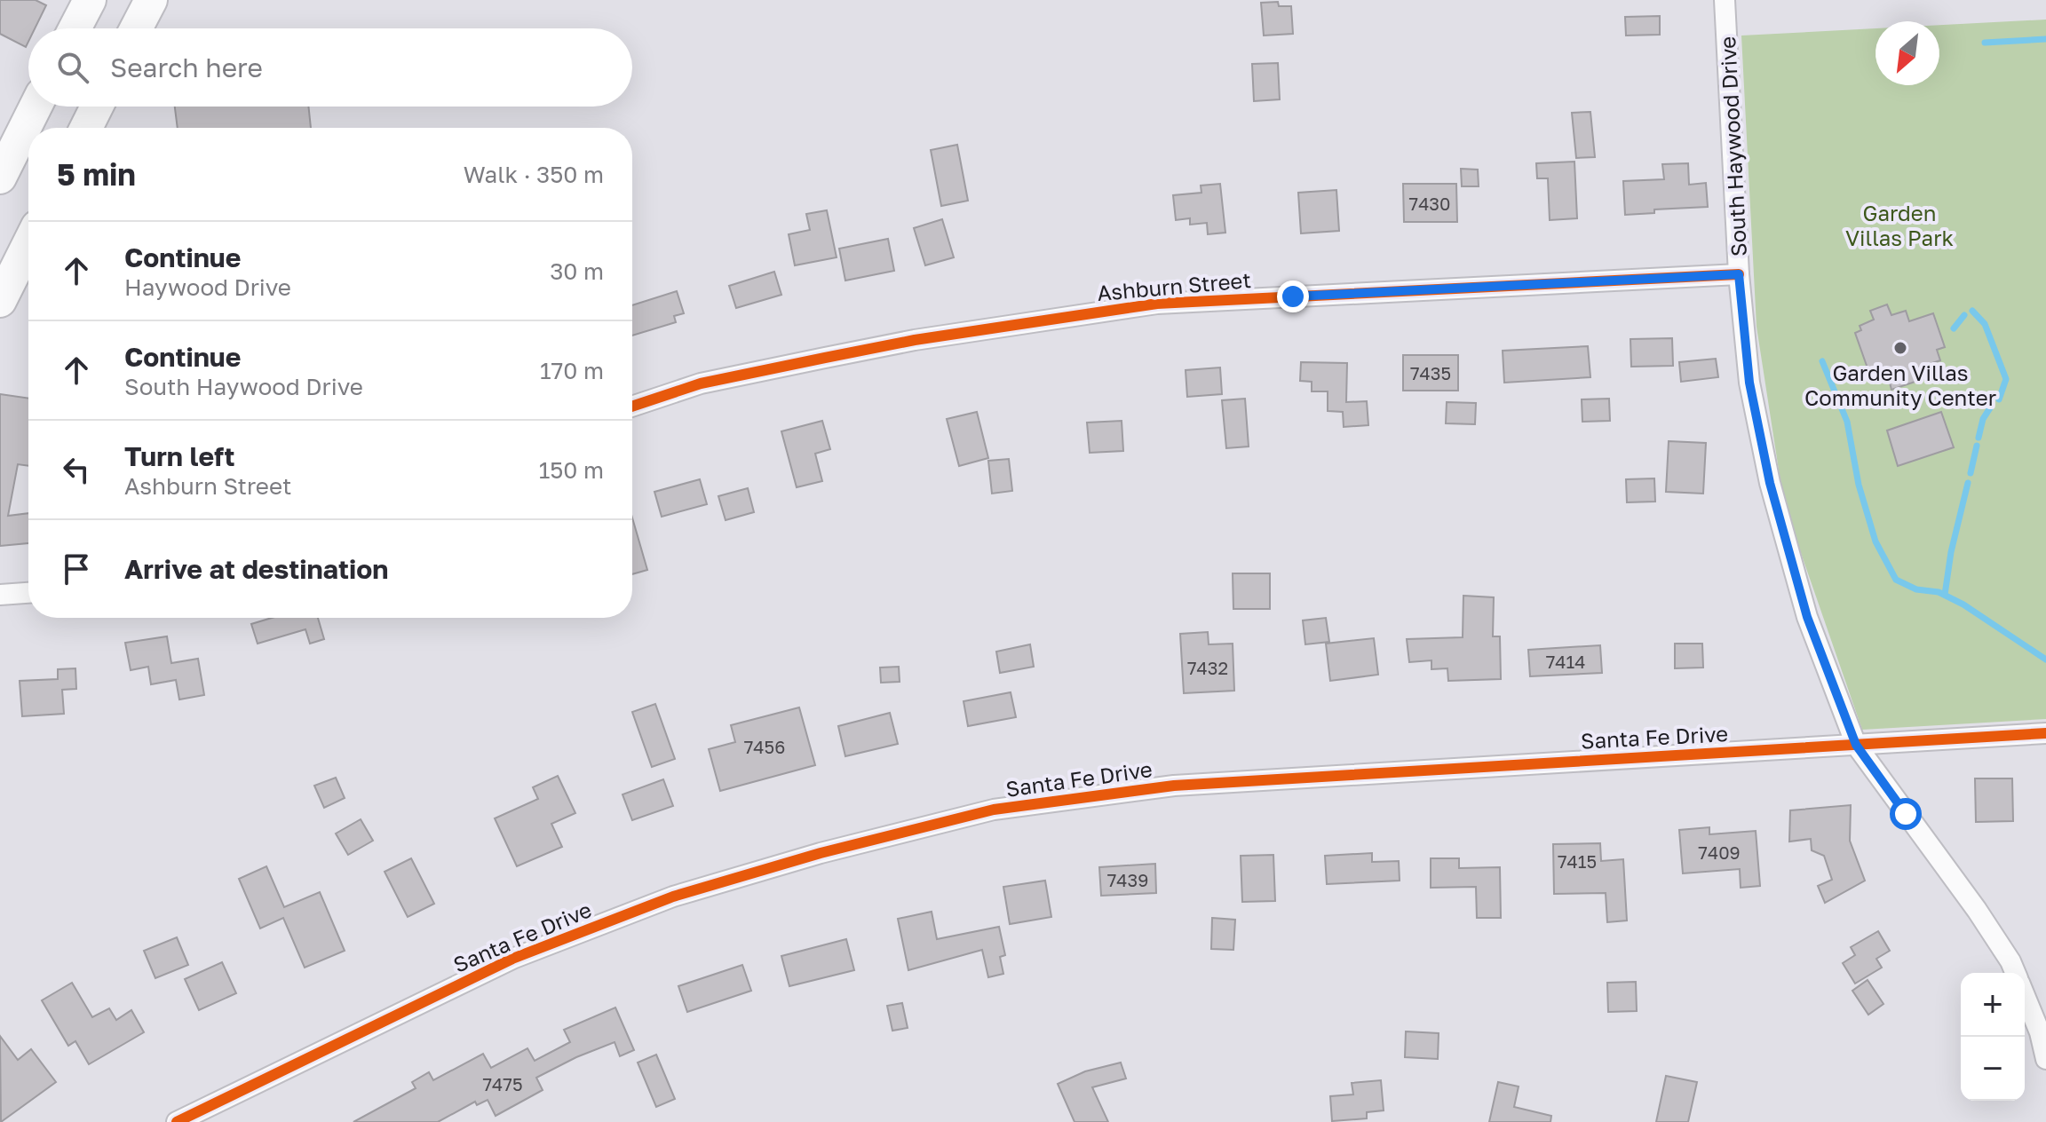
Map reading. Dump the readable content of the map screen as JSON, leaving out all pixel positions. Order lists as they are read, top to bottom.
{
  "streets": {
    "street": ["South Haywood Drive", "Ashburn Street", "Santa Fe Drive"]
  },
  "crossings": [
    ["South Haywood Drive", "Ashburn Street"],
    ["South Haywood Drive", "Santa Fe Drive"]
  ],
  "parks": ["Garden Villas Park"],
  "places": ["Garden Villas Community Center"],
  "house_numbers": [
    "7430",
    "7435",
    "7414",
    "7432",
    "7456",
    "7409",
    "7415",
    "7439",
    "7475"
  ],
  "north": "bottom left",
  "page": {
    "search": "Search here",
    "heading": ["5 min", "Walk · 350 m"],
    "list": [
      ["Continue", "Haywood Drive", "30 m"],
      ["Continue", "South Haywood Drive", "170 m"],
      ["Turn left", "Ashburn Street", "150 m"],
      "Arrive at destination"
    ],
    "map_buttons": ["+", "−"]
  }
}
